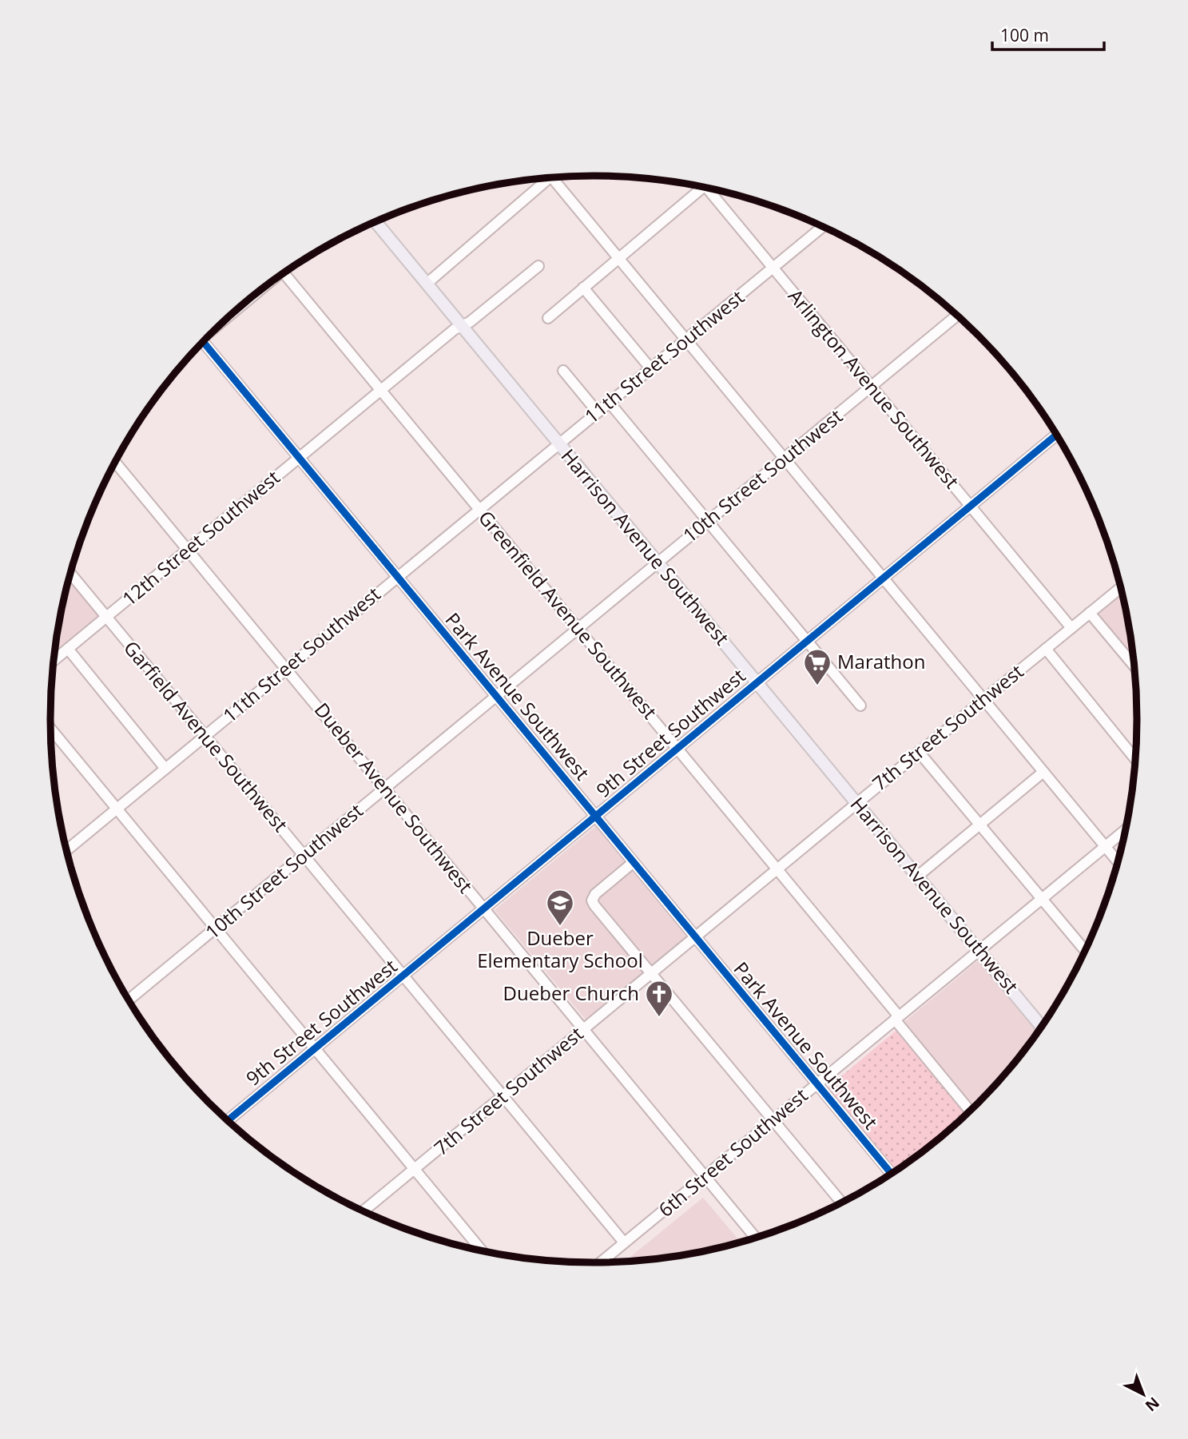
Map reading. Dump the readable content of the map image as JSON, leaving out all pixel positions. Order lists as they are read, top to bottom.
{
  "streets": {
    "main road": ["Harrison Avenue Southwest"],
    "street": [
      "11th Street Southwest",
      "Arlington Avenue Southwest",
      "10th Street Southwest",
      "12th Street Southwest",
      "Greenfield Avenue Southwest",
      "Park Avenue Southwest",
      "7th Street Southwest",
      "9th Street Southwest",
      "Garfield Avenue Southwest",
      "Dueber Avenue Southwest",
      "6th Street Southwest"
    ]
  },
  "crossings": [
    ["11th Street Southwest", "Arlington Avenue Southwest"],
    ["11th Street Southwest", "Harrison Avenue Southwest"],
    ["11th Street Southwest", "Greenfield Avenue Southwest"],
    ["11th Street Southwest", "Park Avenue Southwest"],
    ["11th Street Southwest", "Garfield Avenue Southwest"],
    ["11th Street Southwest", "Dueber Avenue Southwest"],
    ["Arlington Avenue Southwest", "10th Street Southwest"],
    ["Arlington Avenue Southwest", "7th Street Southwest"],
    ["Arlington Avenue Southwest", "9th Street Southwest"],
    ["10th Street Southwest", "Harrison Avenue Southwest"],
    ["10th Street Southwest", "Greenfield Avenue Southwest"],
    ["10th Street Southwest", "Park Avenue Southwest"],
    ["10th Street Southwest", "Garfield Avenue Southwest"],
    ["10th Street Southwest", "Dueber Avenue Southwest"],
    ["12th Street Southwest", "Harrison Avenue Southwest"],
    ["12th Street Southwest", "Greenfield Avenue Southwest"],
    ["12th Street Southwest", "Park Avenue Southwest"],
    ["12th Street Southwest", "Garfield Avenue Southwest"],
    ["12th Street Southwest", "Dueber Avenue Southwest"],
    ["Harrison Avenue Southwest", "7th Street Southwest"],
    ["Harrison Avenue Southwest", "9th Street Southwest"],
    ["Harrison Avenue Southwest", "6th Street Southwest"],
    ["Greenfield Avenue Southwest", "7th Street Southwest"],
    ["Greenfield Avenue Southwest", "9th Street Southwest"],
    ["Greenfield Avenue Southwest", "6th Street Southwest"],
    ["Park Avenue Southwest", "7th Street Southwest"],
    ["Park Avenue Southwest", "9th Street Southwest"],
    ["Park Avenue Southwest", "6th Street Southwest"],
    ["7th Street Southwest", "Garfield Avenue Southwest"],
    ["7th Street Southwest", "Dueber Avenue Southwest"],
    ["9th Street Southwest", "Garfield Avenue Southwest"],
    ["9th Street Southwest", "Dueber Avenue Southwest"],
    ["Garfield Avenue Southwest", "6th Street Southwest"],
    ["Dueber Avenue Southwest", "6th Street Southwest"]
  ],
  "places": {
    "supermarket": ["Marathon"],
    "school or university": ["Dueber Elementary School"],
    "church": ["Dueber Church"]
  },
  "scale_bar": "100 m",
  "north": "bottom right"
}
